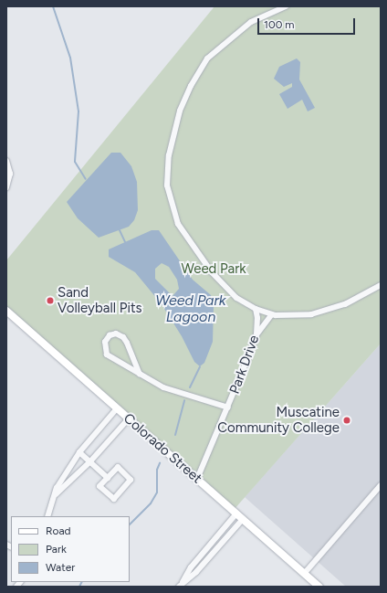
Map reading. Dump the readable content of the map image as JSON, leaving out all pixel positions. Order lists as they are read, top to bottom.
{
  "streets": {
    "street": ["Park Drive", "Colorado Street"]
  },
  "crossings": [
    ["Park Drive", "Colorado Street"]
  ],
  "water": ["Weed Park Lagoon"],
  "parks": ["Weed Park"],
  "places": ["Sand Volleyball Pits", "Muscatine Community College"],
  "legend": ["Road", "Park", "Water"],
  "scale_bar": "100 m"
}
